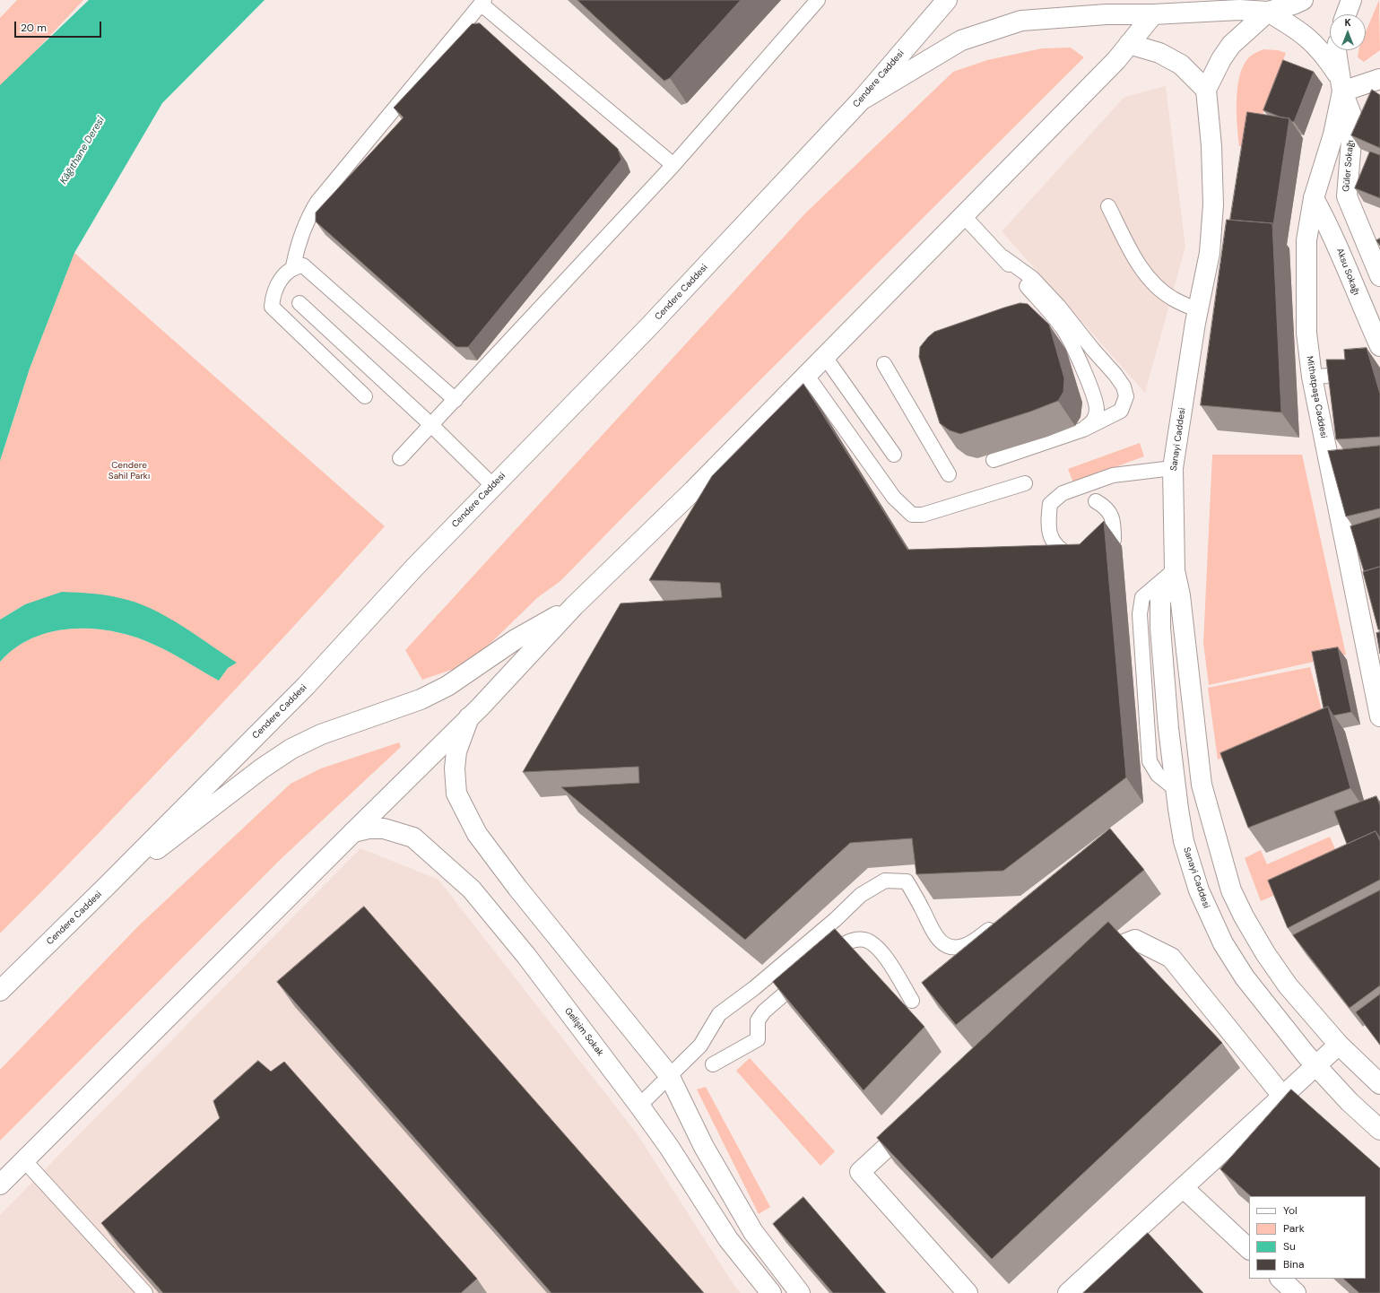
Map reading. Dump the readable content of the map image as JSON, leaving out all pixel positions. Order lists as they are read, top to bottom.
{
  "streets": {
    "main road": [
      "Cendere Caddesi",
      "Güler Sokağı",
      "Aksu Sokağı",
      "Mithatpaşa Caddesi",
      "Sanayi Caddesi",
      "Gelişim Sokak"
    ]
  },
  "crossings": [
    ["Güler Sokağı", "Mithatpaşa Caddesi"],
    ["Aksu Sokağı", "Mithatpaşa Caddesi"]
  ],
  "water": ["Kâğıthane Deresi"],
  "parks": ["Cendere Sahil Parkı"],
  "legend": [
    "Yol",
    "Park",
    "Su",
    "Bina"
  ],
  "scale_bar": "20 m",
  "north": "top"
}
